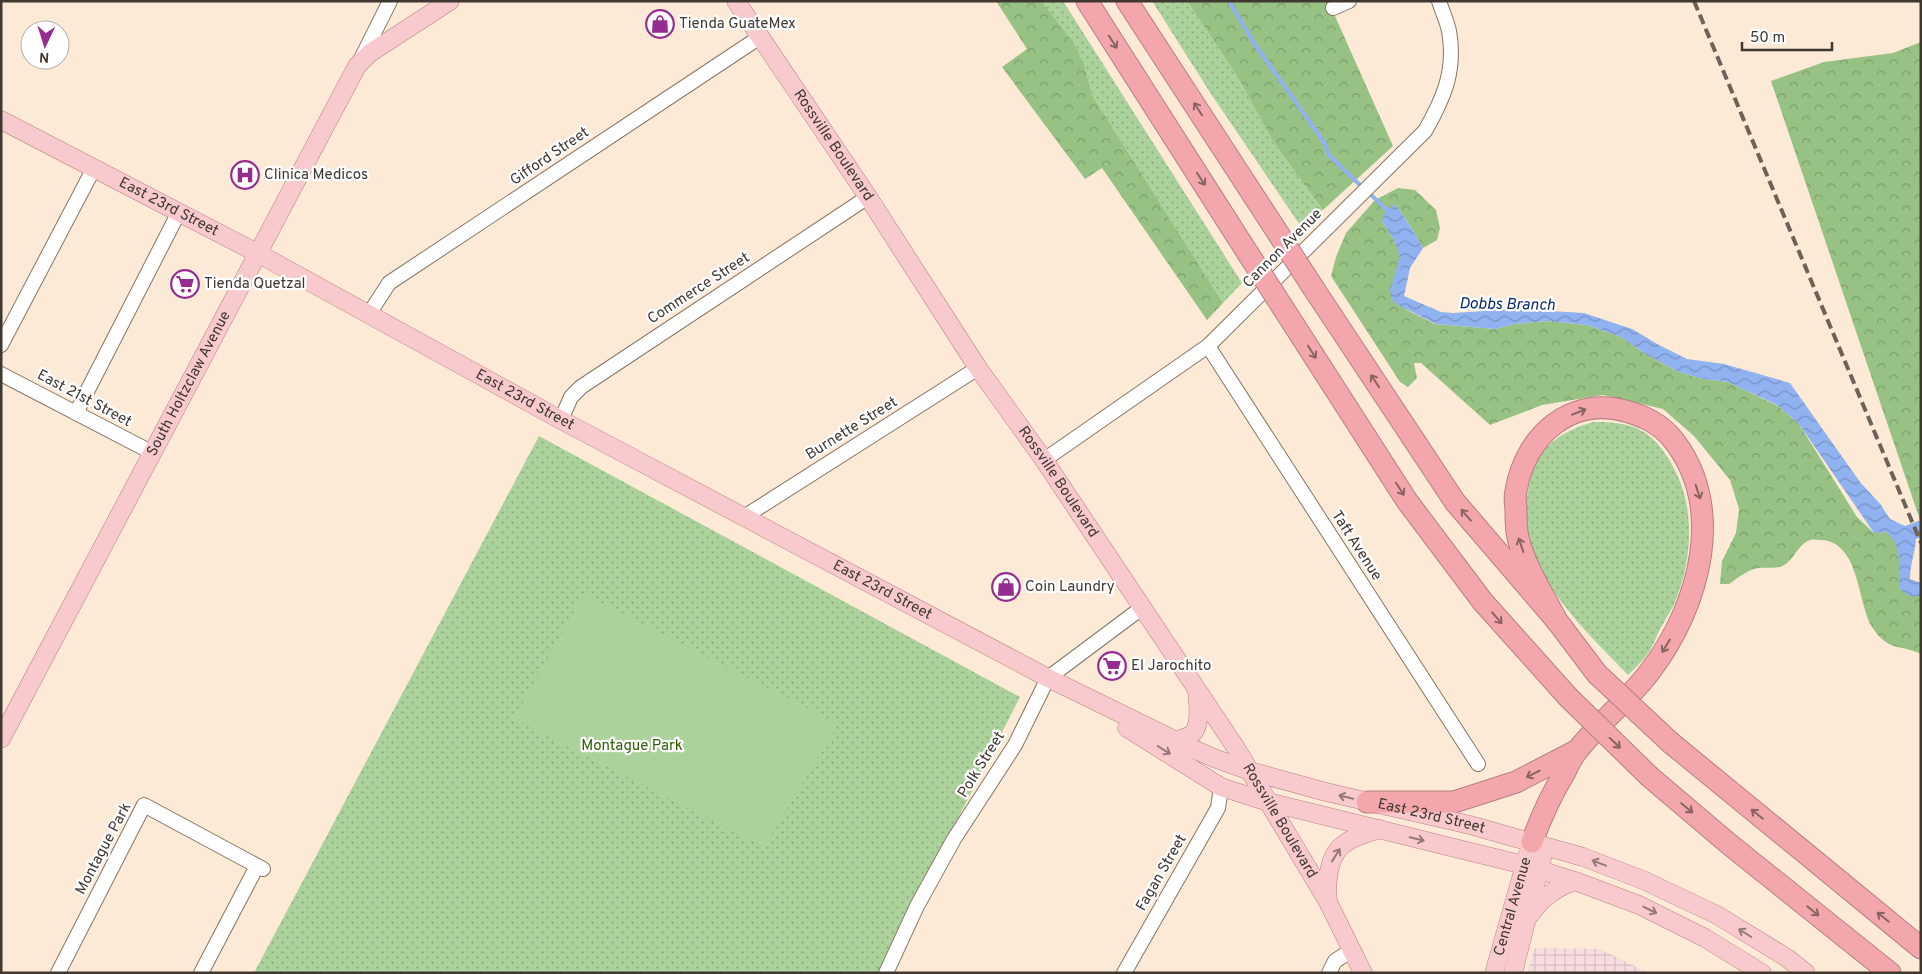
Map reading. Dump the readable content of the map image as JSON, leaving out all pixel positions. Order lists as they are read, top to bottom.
{
  "streets": {
    "main road": [
      "Rossville Boulevard",
      "East 23rd Street",
      "South Holtzclaw Avenue",
      "Central Avenue"
    ],
    "street": [
      "Gifford Street",
      "Cannon Avenue",
      "Commerce Street",
      "East 21st Street",
      "Burnette Street",
      "Taft Avenue",
      "Polk Street",
      "Montague Park",
      "Fagan Street"
    ]
  },
  "crossings": [
    ["Rossville Boulevard", "Gifford Street"],
    ["Rossville Boulevard", "East 23rd Street"],
    ["Rossville Boulevard", "Cannon Avenue"],
    ["Rossville Boulevard", "Commerce Street"],
    ["Rossville Boulevard", "Burnette Street"],
    ["Rossville Boulevard", "Polk Street"],
    ["Gifford Street", "East 23rd Street"],
    ["East 23rd Street", "Commerce Street"],
    ["East 23rd Street", "South Holtzclaw Avenue"],
    ["East 23rd Street", "Burnette Street"],
    ["East 23rd Street", "Polk Street"],
    ["East 23rd Street", "Fagan Street"],
    ["East 23rd Street", "Central Avenue"],
    ["Cannon Avenue", "Taft Avenue"],
    ["South Holtzclaw Avenue", "East 21st Street"]
  ],
  "water": ["Dobbs Branch"],
  "parks": ["Montague Park"],
  "places": {
    "shop": ["Tienda GuateMex", "Coin Laundry"],
    "hospital": ["Clinica Medicos"],
    "supermarket": ["Tienda Quetzal", "El Jarochito"]
  },
  "scale_bar": "50 m",
  "north": "bottom"
}
